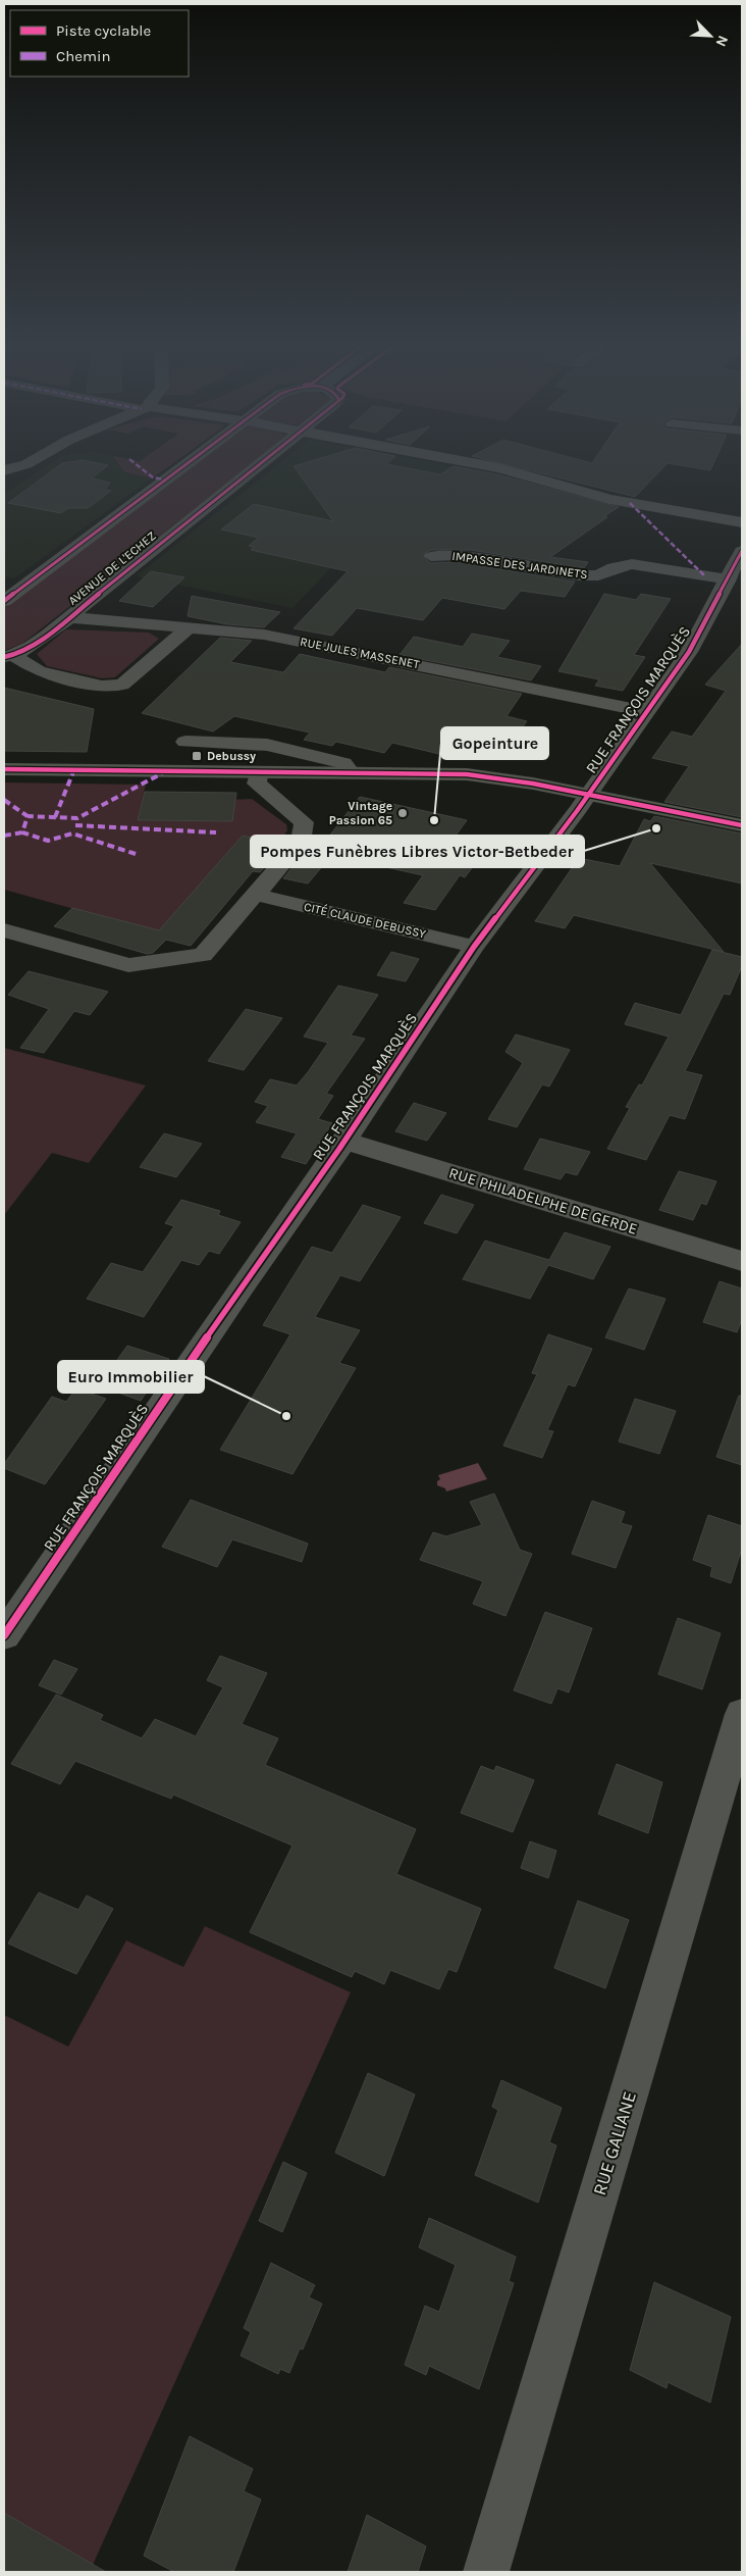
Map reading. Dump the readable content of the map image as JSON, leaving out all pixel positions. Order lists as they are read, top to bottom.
{
  "streets": {
    "street": [
      "IMPASSE DES JARDINETS",
      "AVENUE DE L'ECHEZ",
      "RUE JULES MASSENET",
      "RUE FRANÇOIS MARQUÈS",
      "CITÉ CLAUDE DEBUSSY",
      "RUE PHILADELPHE DE GERDE",
      "RUE GALIANE"
    ]
  },
  "crossings": [
    ["IMPASSE DES JARDINETS", "RUE FRANÇOIS MARQUÈS"],
    ["AVENUE DE L'ECHEZ", "RUE JULES MASSENET"],
    ["RUE JULES MASSENET", "RUE FRANÇOIS MARQUÈS"],
    ["RUE FRANÇOIS MARQUÈS", "CITÉ CLAUDE DEBUSSY"],
    ["RUE FRANÇOIS MARQUÈS", "RUE PHILADELPHE DE GERDE"]
  ],
  "places": {
    "transit": ["Debussy"],
    "other": [
      "Vintage Passion 65",
      "Gopeinture",
      "Pompes Funèbres Libres Victor-Betbeder",
      "Euro Immobilier"
    ]
  },
  "legend": ["Piste cyclable", "Chemin"],
  "north": "bottom right"
}
